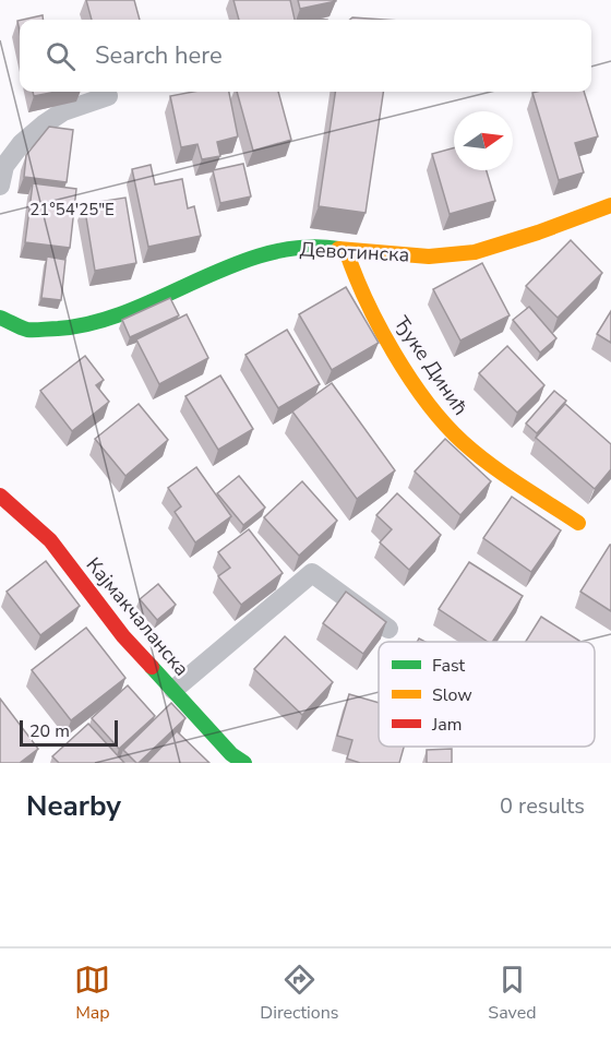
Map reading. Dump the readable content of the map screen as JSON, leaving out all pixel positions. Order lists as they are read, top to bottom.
{
  "streets": {
    "street": ["Девотинска", "Ђуке Динић", "Кајмакчаланска"]
  },
  "crossings": [
    ["Девотинска", "Ђуке Динић"]
  ],
  "legend": ["Fast", "Slow", "Jam"],
  "scale_bar": "20 m",
  "north": "right",
  "page": {
    "search": "Search here",
    "scale": "20 m",
    "heading": ["Nearby", "0 results"],
    "nav": ["Map", "Directions", "Saved"]
  },
  "coordinates": ["21°54'25\"E"]
}
